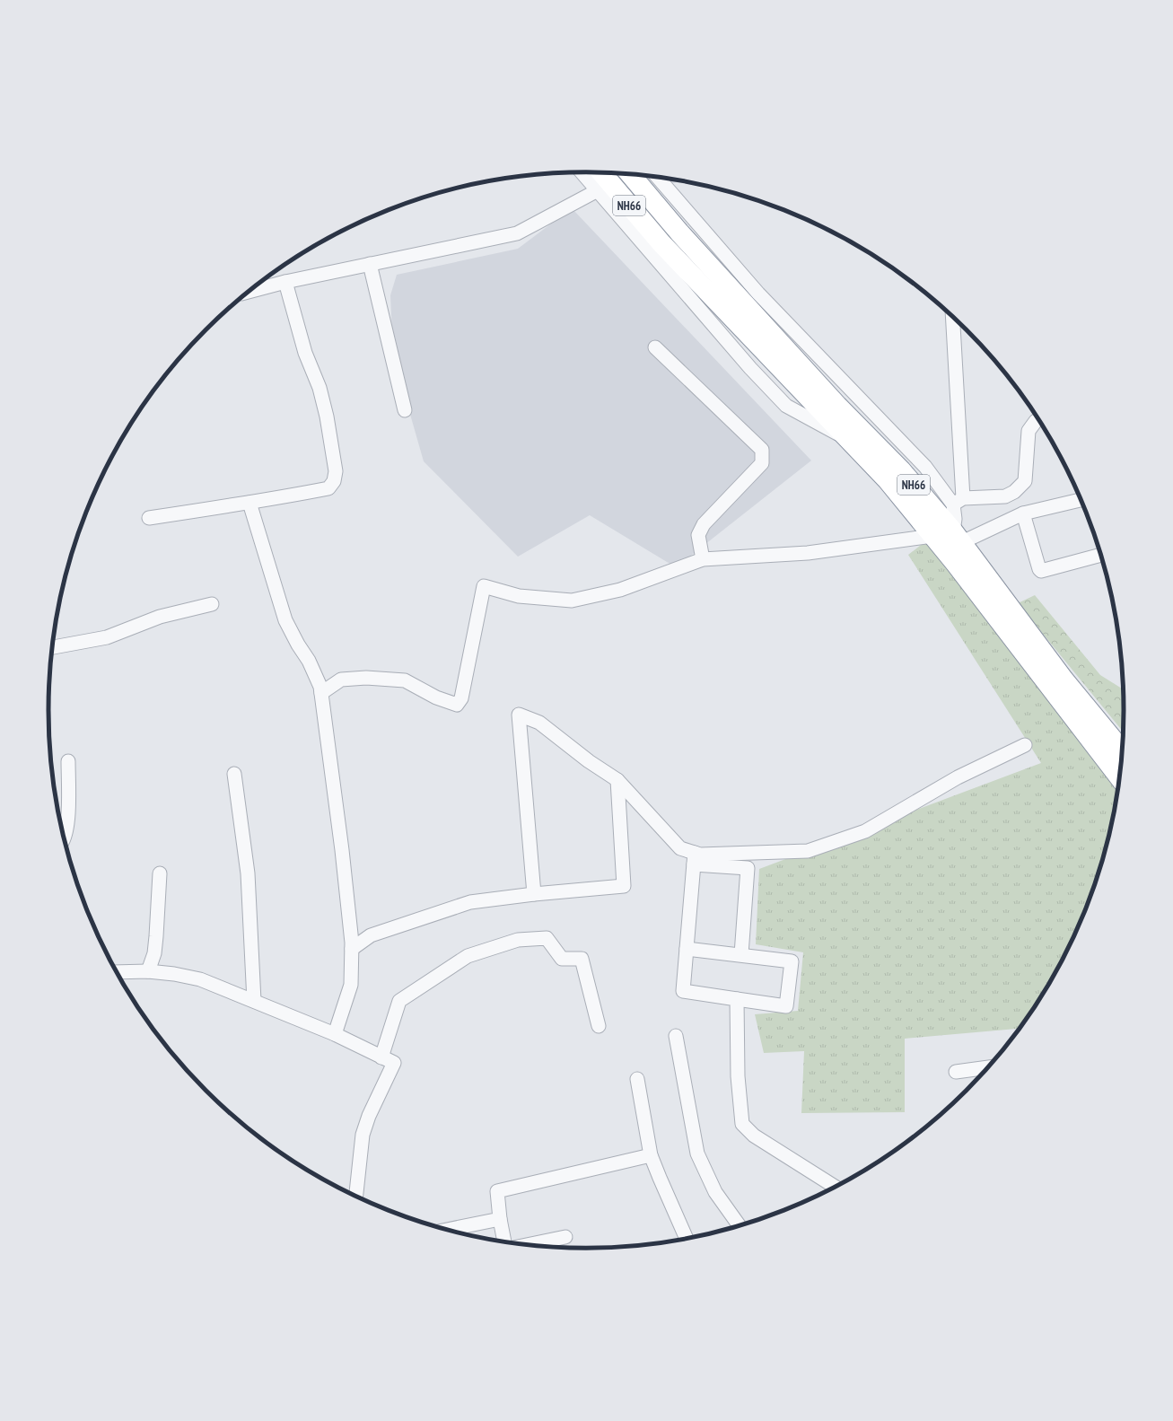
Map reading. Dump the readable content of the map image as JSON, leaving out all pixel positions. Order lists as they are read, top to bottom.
{
  "streets": {
    "highway": ["NH66"]
  }
}
